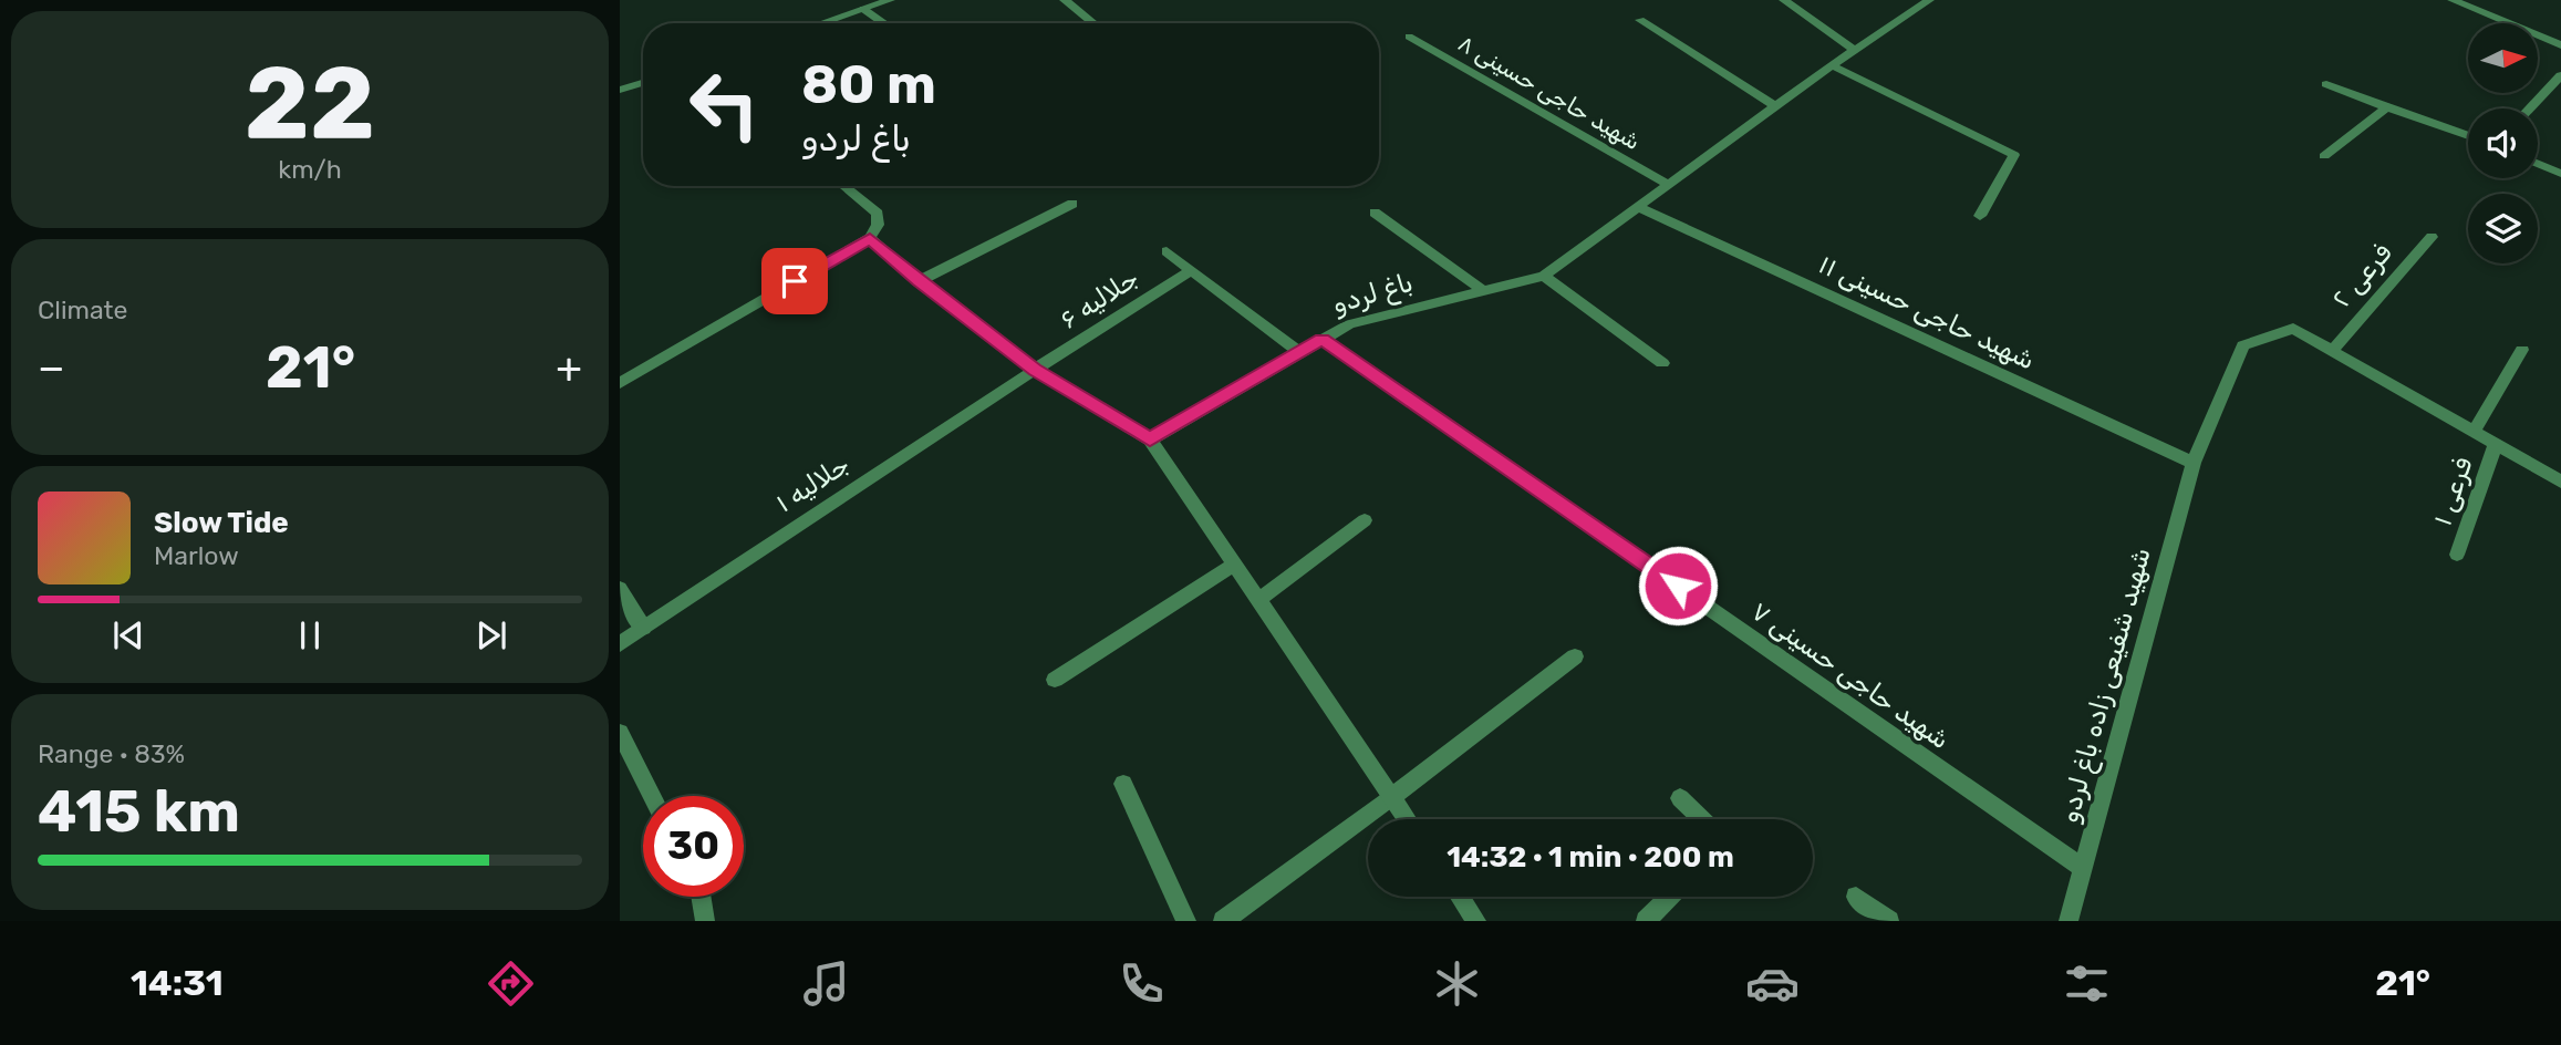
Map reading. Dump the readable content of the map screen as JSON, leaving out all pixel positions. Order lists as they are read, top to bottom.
{
  "streets": {
    "street": [
      "شهید حاجی حسینی ۸",
      "فرعی ۲",
      "باغ لردو",
      "جلالیه ۶",
      "شهید حاجی حسینی ۱۱",
      "جلالیه ۱",
      "فرعی ۱",
      "شهید حاجی حسینی ۷",
      "شهید شفیعی زاده باغ لردو"
    ]
  },
  "crossings": [
    ["شهید حاجی حسینی ۸", "باغ لردو"],
    ["فرعی ۲", "شهید شفیعی زاده باغ لردو"],
    ["باغ لردو", "شهید حاجی حسینی ۱۱"],
    ["باغ لردو", "شهید حاجی حسینی ۷"],
    ["جلالیه ۶", "جلالیه ۱"],
    ["شهید حاجی حسینی ۱۱", "شهید شفیعی زاده باغ لردو"],
    ["فرعی ۱", "شهید شفیعی زاده باغ لردو"],
    ["شهید حاجی حسینی ۷", "شهید شفیعی زاده باغ لردو"]
  ],
  "north": "right",
  "page": {
    "tile": [
      ["22", "km/h"],
      "Climate",
      ["Range · 83%", "415 km"]
    ],
    "turn": ["80 m", "باغ لردو"],
    "heat": ["−", "21°", "+"],
    "song": ["Slow Tide", "Marlow"],
    "limit": "30",
    "trip": "14:32 · 1 min · 200 m",
    "tabs": ["14:31", "21°"]
  }
}
